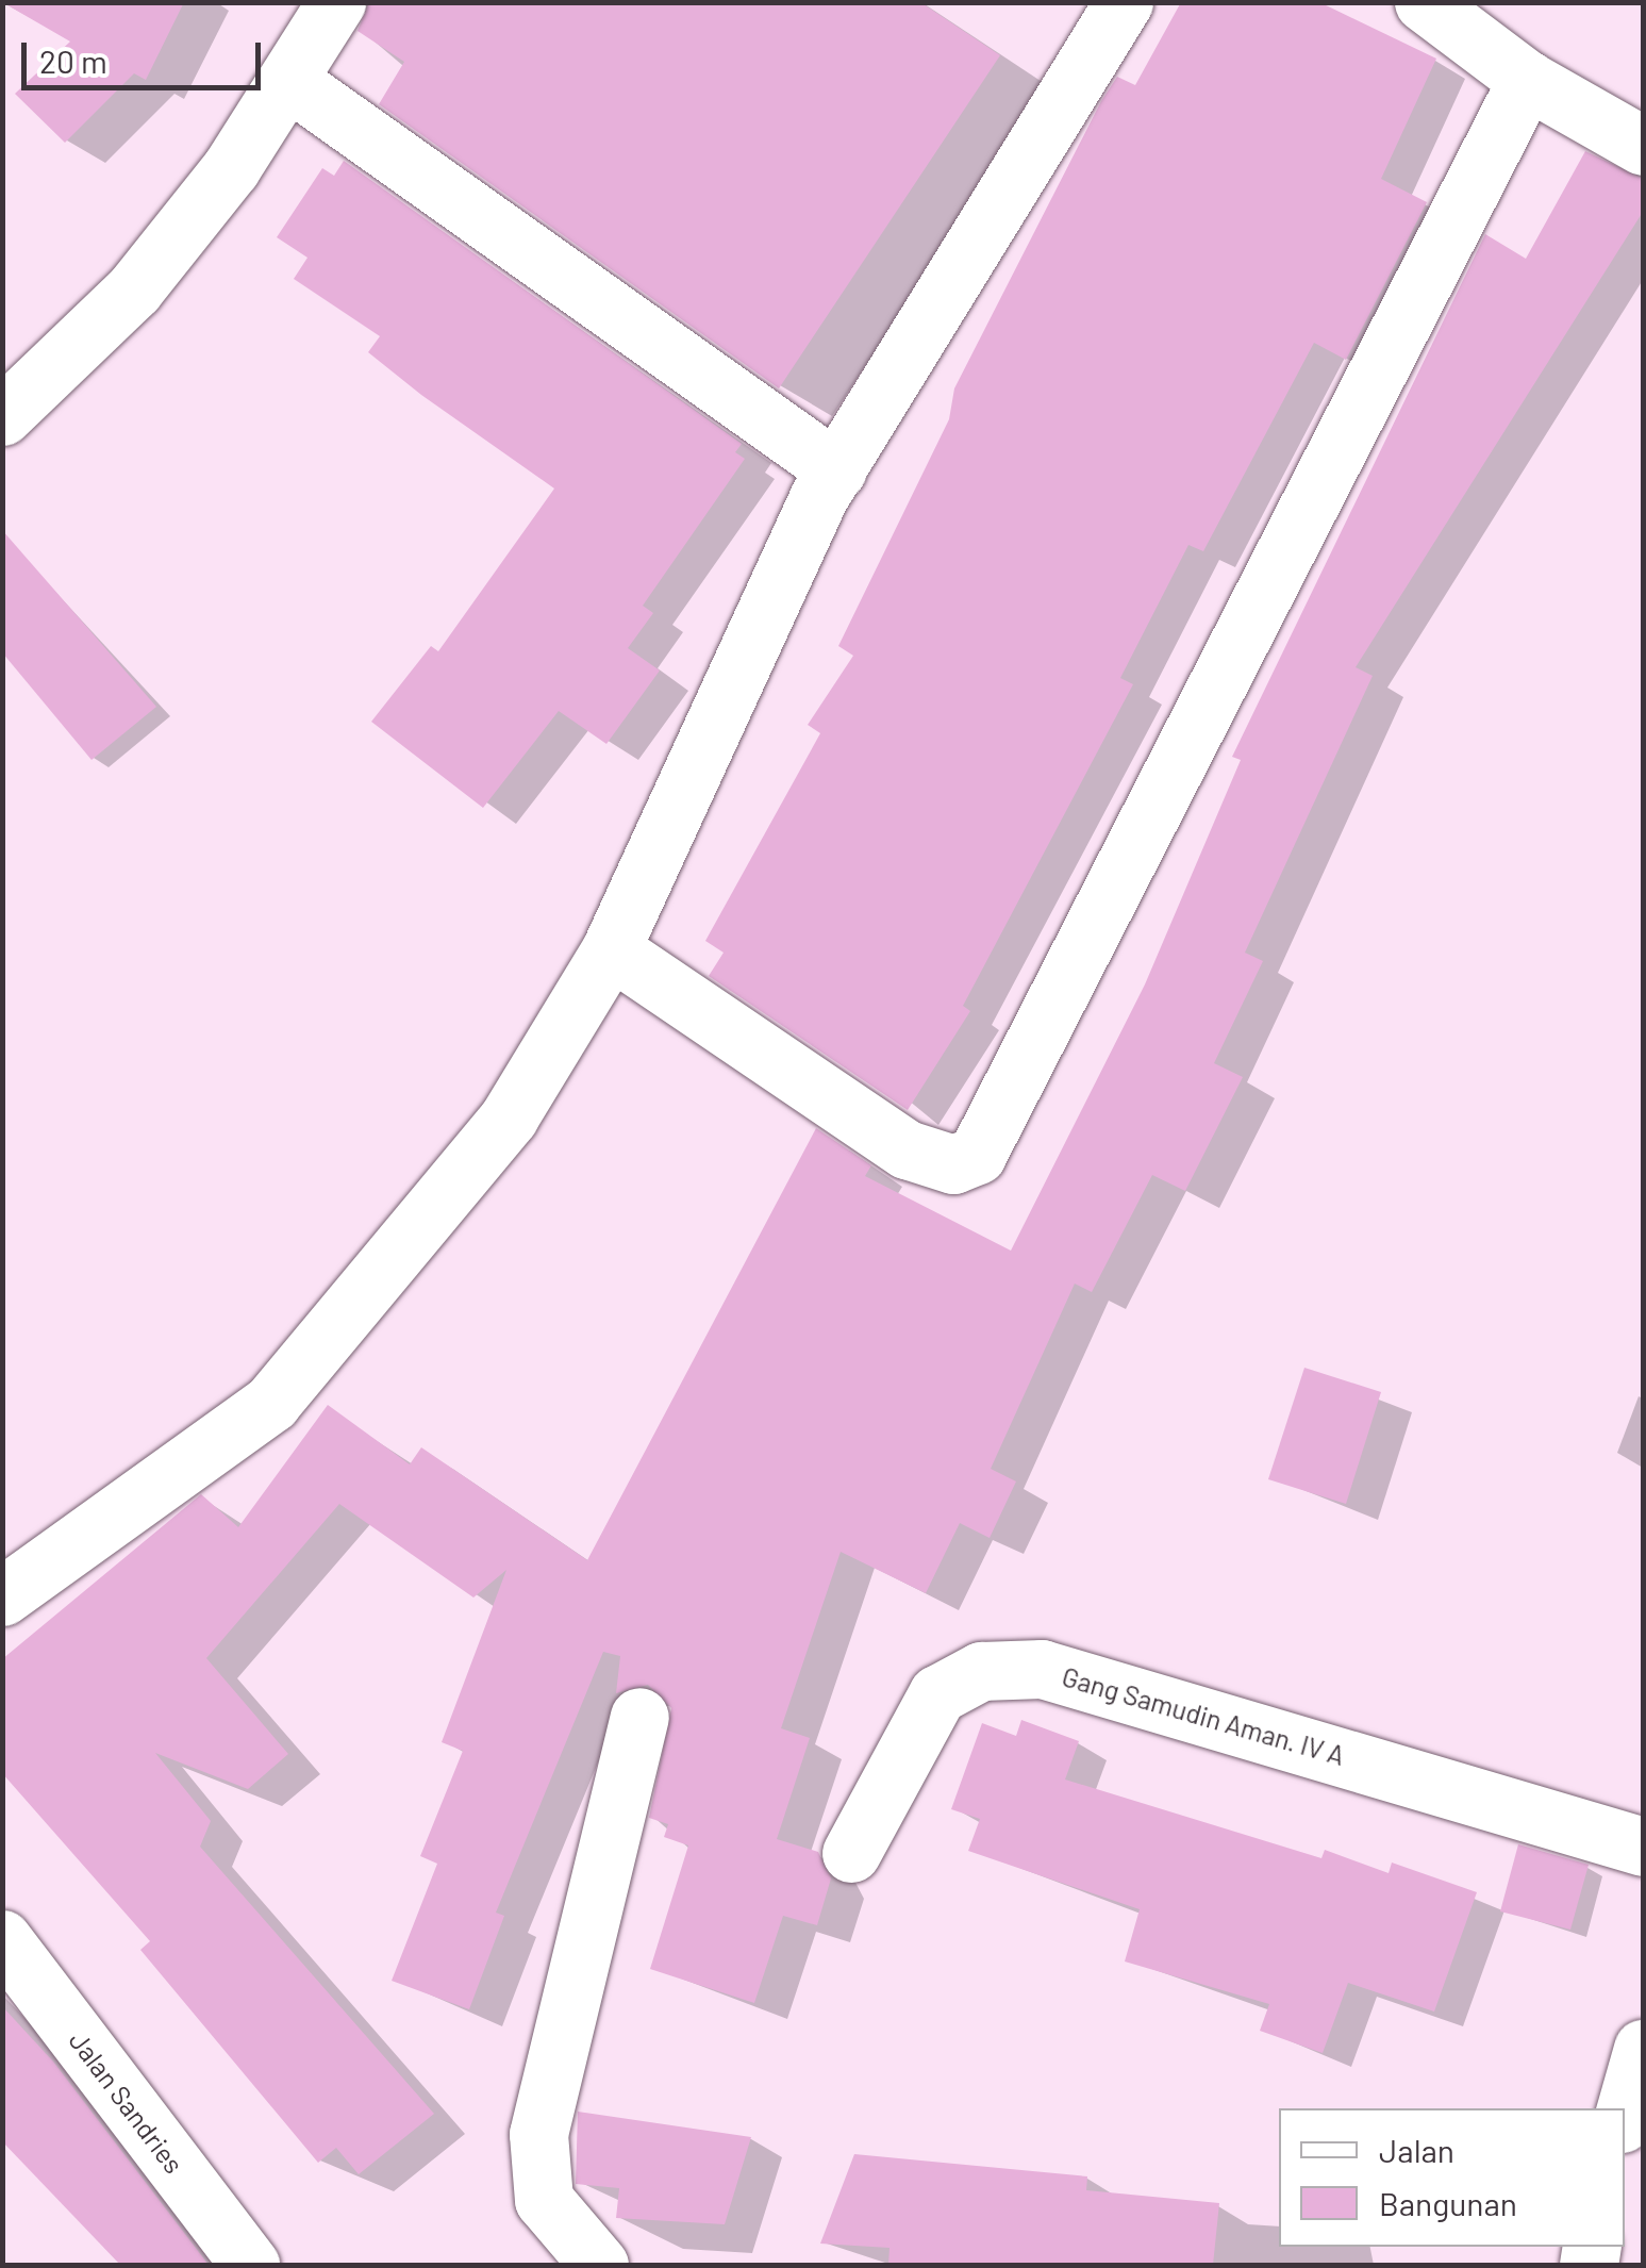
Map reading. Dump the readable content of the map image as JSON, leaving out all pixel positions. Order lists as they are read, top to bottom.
{
  "streets": {
    "street": ["Gang Samudin Aman. IV A", "Jalan Sandries"]
  },
  "legend": ["Jalan", "Bangunan"],
  "scale_bar": "20 m"
}
